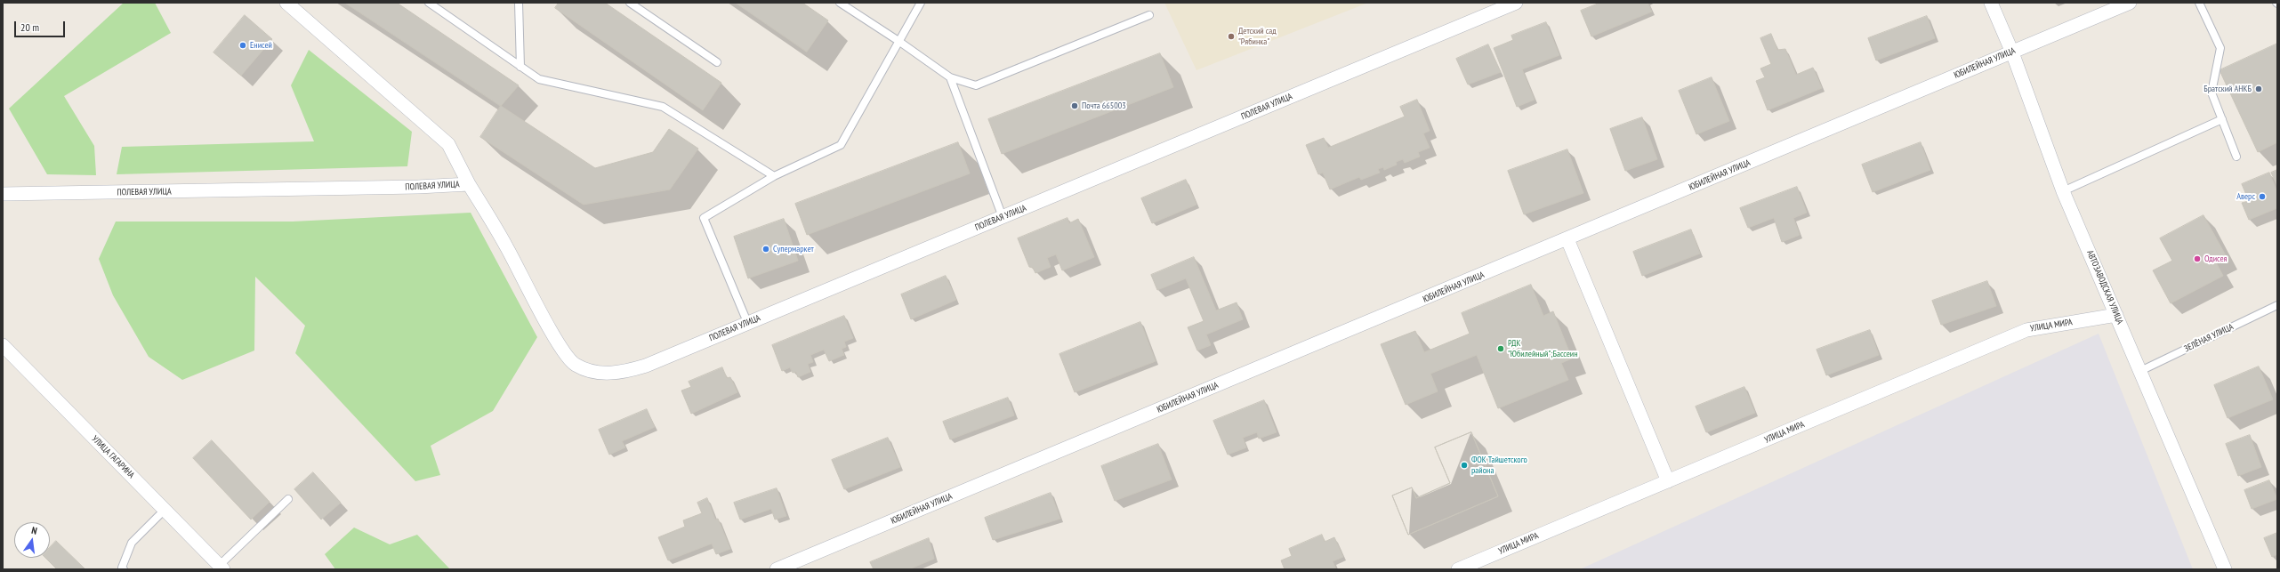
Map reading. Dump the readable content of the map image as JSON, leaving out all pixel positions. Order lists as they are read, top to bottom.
{
  "streets": {
    "street": [
      "ЮБИЛЕЙНАЯ УЛИЦА",
      "ПОЛЕВАЯ УЛИЦА",
      "АВТОЗАВОДСКАЯ УЛИЦА",
      "УЛИЦА МИРА",
      "УЛИЦА ГАГАРИНА"
    ],
    "lane": ["ЗЕЛЁНАЯ УЛИЦА"]
  },
  "crossings": [
    ["ЮБИЛЕЙНАЯ УЛИЦА", "АВТОЗАВОДСКАЯ УЛИЦА"],
    ["АВТОЗАВОДСКАЯ УЛИЦА", "УЛИЦА МИРА"],
    ["АВТОЗАВОДСКАЯ УЛИЦА", "ЗЕЛЁНАЯ УЛИЦА"]
  ],
  "places": [
    "Детский сад \"Рябинка\"",
    "Енисей",
    "Братский АНКБ",
    "Почта 665003",
    "Аверс",
    "Супермаркет",
    "Одисея",
    "РДК \"Юбилейный\";Бассеин",
    "ФОК Тайшетского района"
  ],
  "scale_bar": "20 m",
  "north": "top"
}
